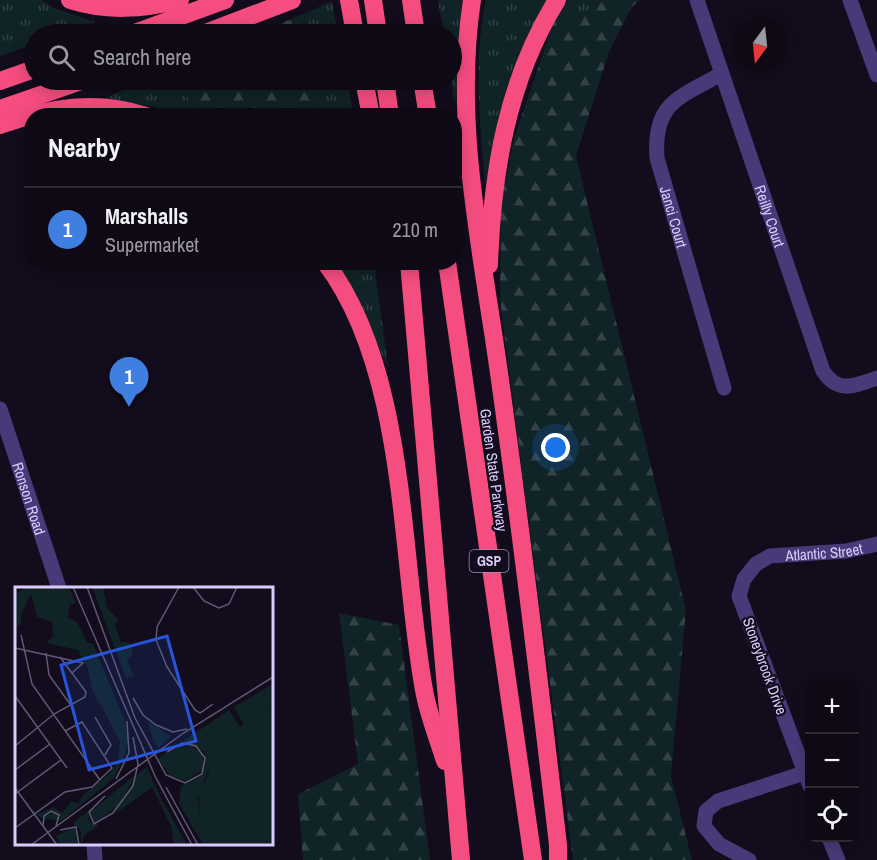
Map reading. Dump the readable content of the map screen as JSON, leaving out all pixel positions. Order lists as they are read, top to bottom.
{
  "streets": {
    "highway": ["Garden State Parkway", "GSP"],
    "street": [
      "Reilly Court",
      "Janci Court",
      "Ronson Road",
      "Atlantic Street",
      "Stoneybrook Drive"
    ]
  },
  "crossings": [
    ["Reilly Court", "Janci Court"],
    ["Atlantic Street", "Stoneybrook Drive"]
  ],
  "north": "bottom",
  "page": {
    "search": "Search here",
    "heading": "Nearby",
    "list": [
      {
        "mark": "1",
        "name": "Marshalls",
        "note": "Supermarket",
        "value": "210 m"
      }
    ],
    "pins": "1",
    "map_buttons": ["+", "−"]
  }
}
